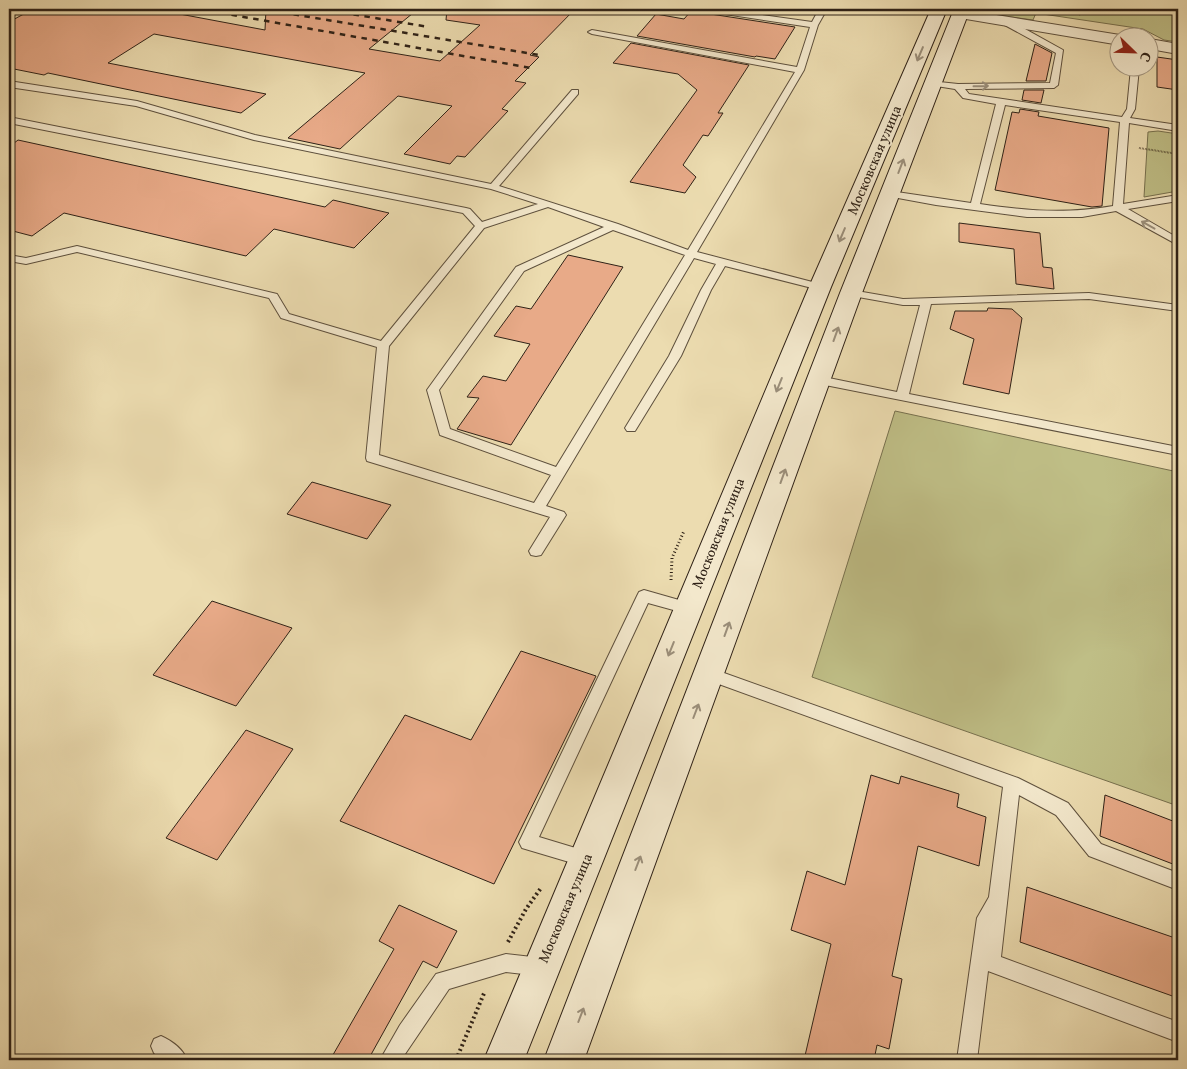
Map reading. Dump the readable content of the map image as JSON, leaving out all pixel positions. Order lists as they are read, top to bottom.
{
  "streets": {
    "main road": ["Московская улица"]
  },
  "north": "bottom right"
}
